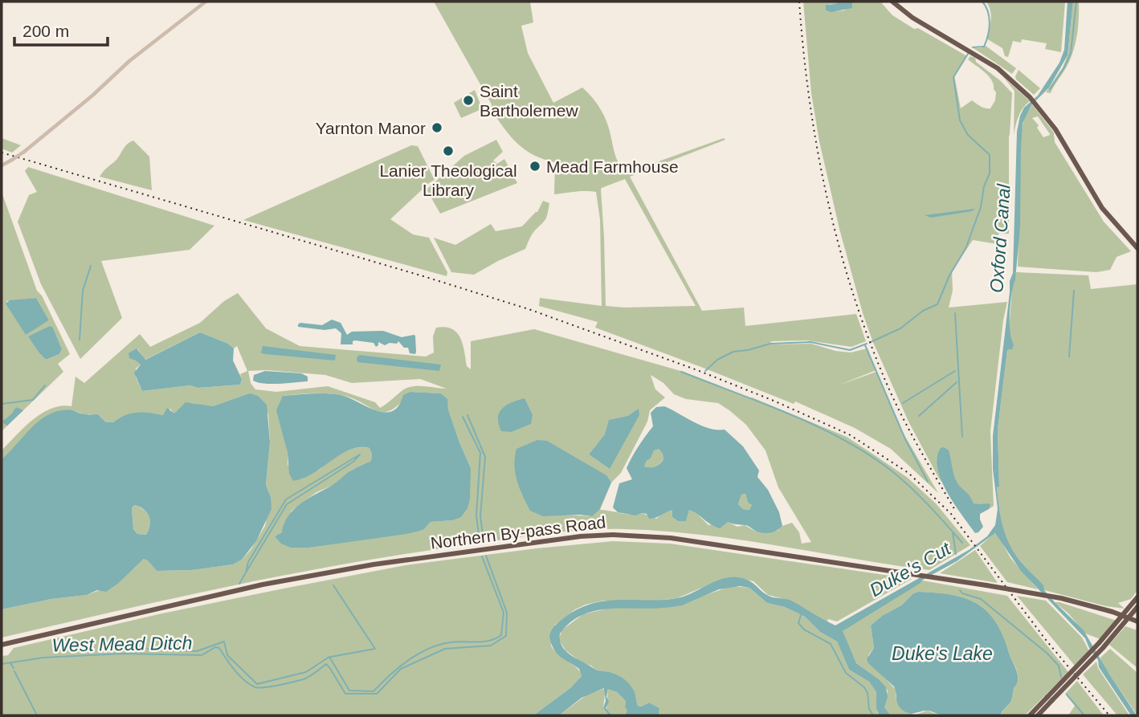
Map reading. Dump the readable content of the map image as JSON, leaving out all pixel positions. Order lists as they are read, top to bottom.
{
  "streets": {
    "highway": ["Northern By-pass Road"]
  },
  "water": [
    "Oxford Canal",
    "Duke's Cut",
    "West Mead Ditch",
    "Duke's Lake"
  ],
  "places": [
    "Saint Bartholemew",
    "Yarnton Manor",
    "Lanier Theological Library",
    "Mead Farmhouse"
  ],
  "scale_bar": "200 m"
}
